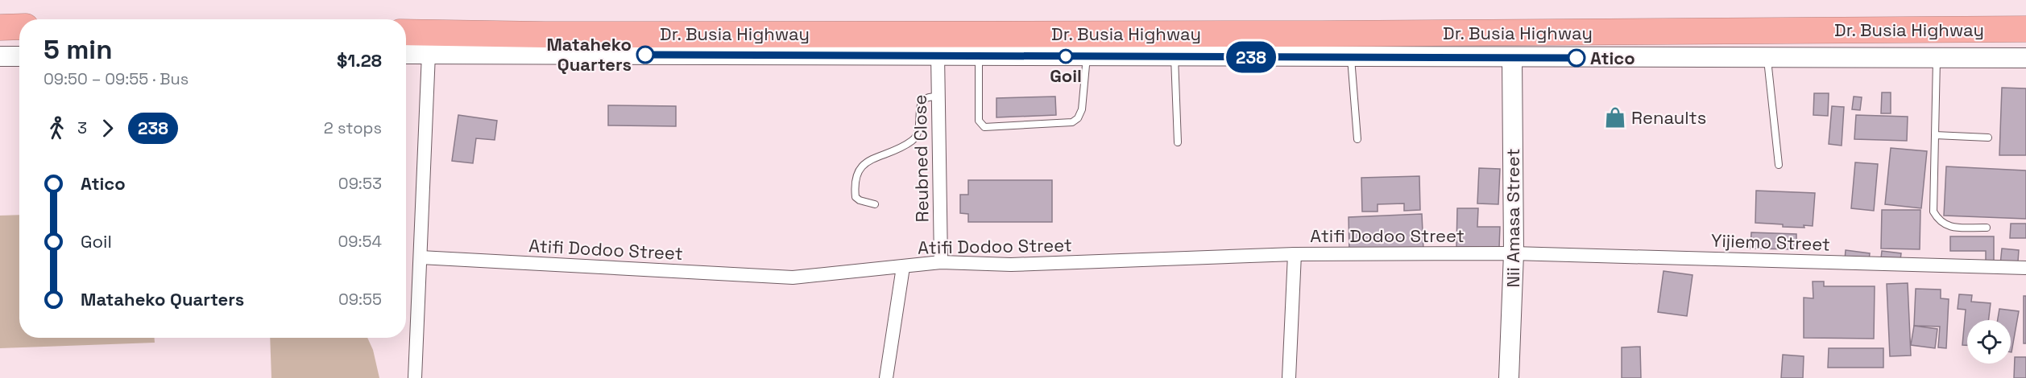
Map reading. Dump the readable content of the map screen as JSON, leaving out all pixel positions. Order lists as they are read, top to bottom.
{
  "streets": {
    "highway": ["Dr. Busia Highway"],
    "street": [
      "Reubned Close",
      "Nii Amasa Street",
      "Atifi Dodoo Street",
      "Yijiemo Street"
    ]
  },
  "crossings": [
    ["Dr. Busia Highway", "Reubned Close"],
    ["Dr. Busia Highway", "Nii Amasa Street"],
    ["Reubned Close", "Atifi Dodoo Street"],
    ["Nii Amasa Street", "Atifi Dodoo Street"],
    ["Nii Amasa Street", "Yijiemo Street"],
    ["Atifi Dodoo Street", "Yijiemo Street"]
  ],
  "places": {
    "other": ["Mataheko Quarters", "Goil", "Atico"],
    "shop": ["Renaults"]
  },
  "lines": ["bus line 238"],
  "page": {
    "on_map": "238",
    "heading": ["5 min", "09:50 – 09:55 · Bus", "$1.28"],
    "legs": ["3", "238", "2 stops"],
    "list": [
      {
        "name": "Atico",
        "value": "09:53"
      },
      {
        "name": "Goil",
        "value": "09:54"
      },
      {
        "name": "Mataheko Quarters",
        "value": "09:55"
      }
    ]
  }
}
